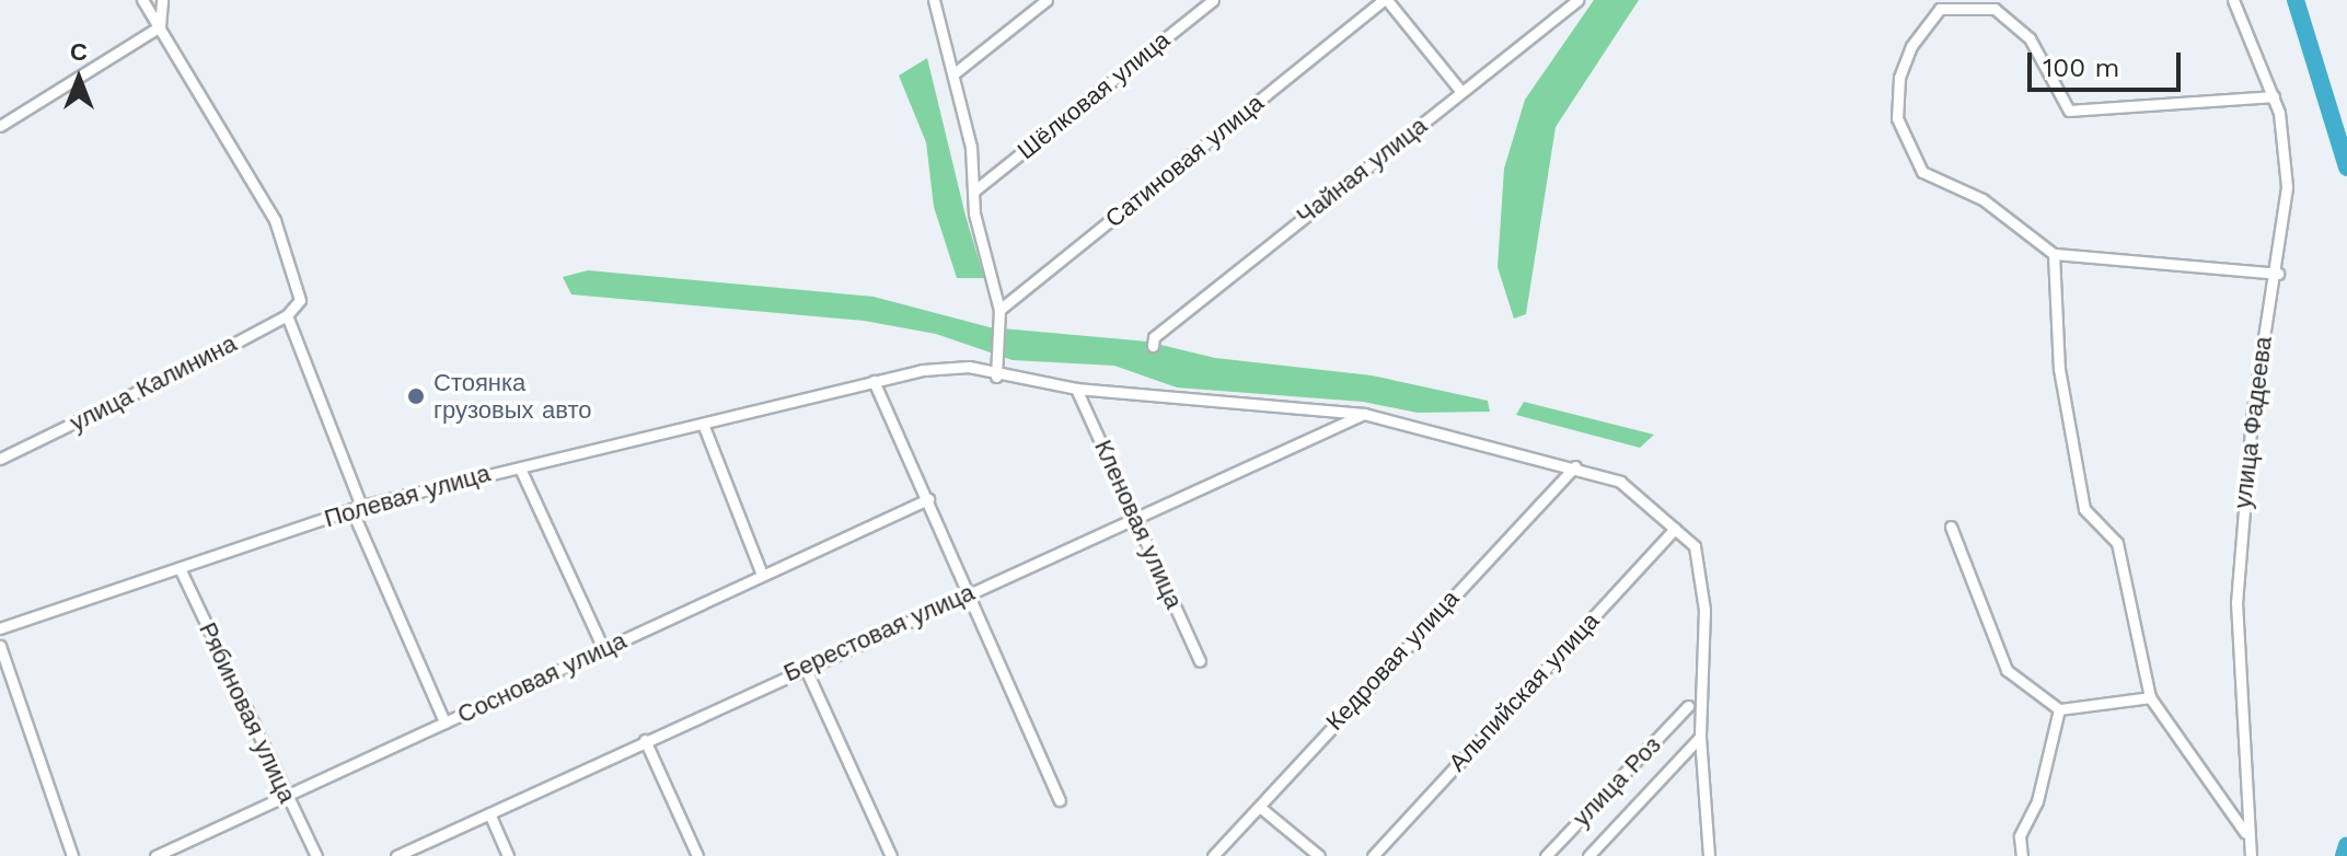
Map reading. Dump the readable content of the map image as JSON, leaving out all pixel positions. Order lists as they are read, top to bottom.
{
  "streets": {
    "street": [
      "Шёлковая улица",
      "Сатиновая улица",
      "Чайная улица",
      "улица Калинина",
      "улица Фадеева",
      "Полевая улица",
      "Кленовая улица",
      "Берестовая улица",
      "Кедровая улица",
      "Сосновая улица",
      "Альпийская улица",
      "Рябиновая улица",
      "улица Роз"
    ]
  },
  "crossings": [
    ["Полевая улица", "Кленовая улица"],
    ["Полевая улица", "Берестовая улица"],
    ["Полевая улица", "Кедровая улица"],
    ["Полевая улица", "Альпийская улица"],
    ["Полевая улица", "Рябиновая улица"],
    ["Полевая улица", "улица Роз"],
    ["Кленовая улица", "Берестовая улица"],
    ["Сосновая улица", "Рябиновая улица"]
  ],
  "places": ["Стоянка грузовых авто"],
  "scale_bar": "100 m",
  "north": "top"
}
